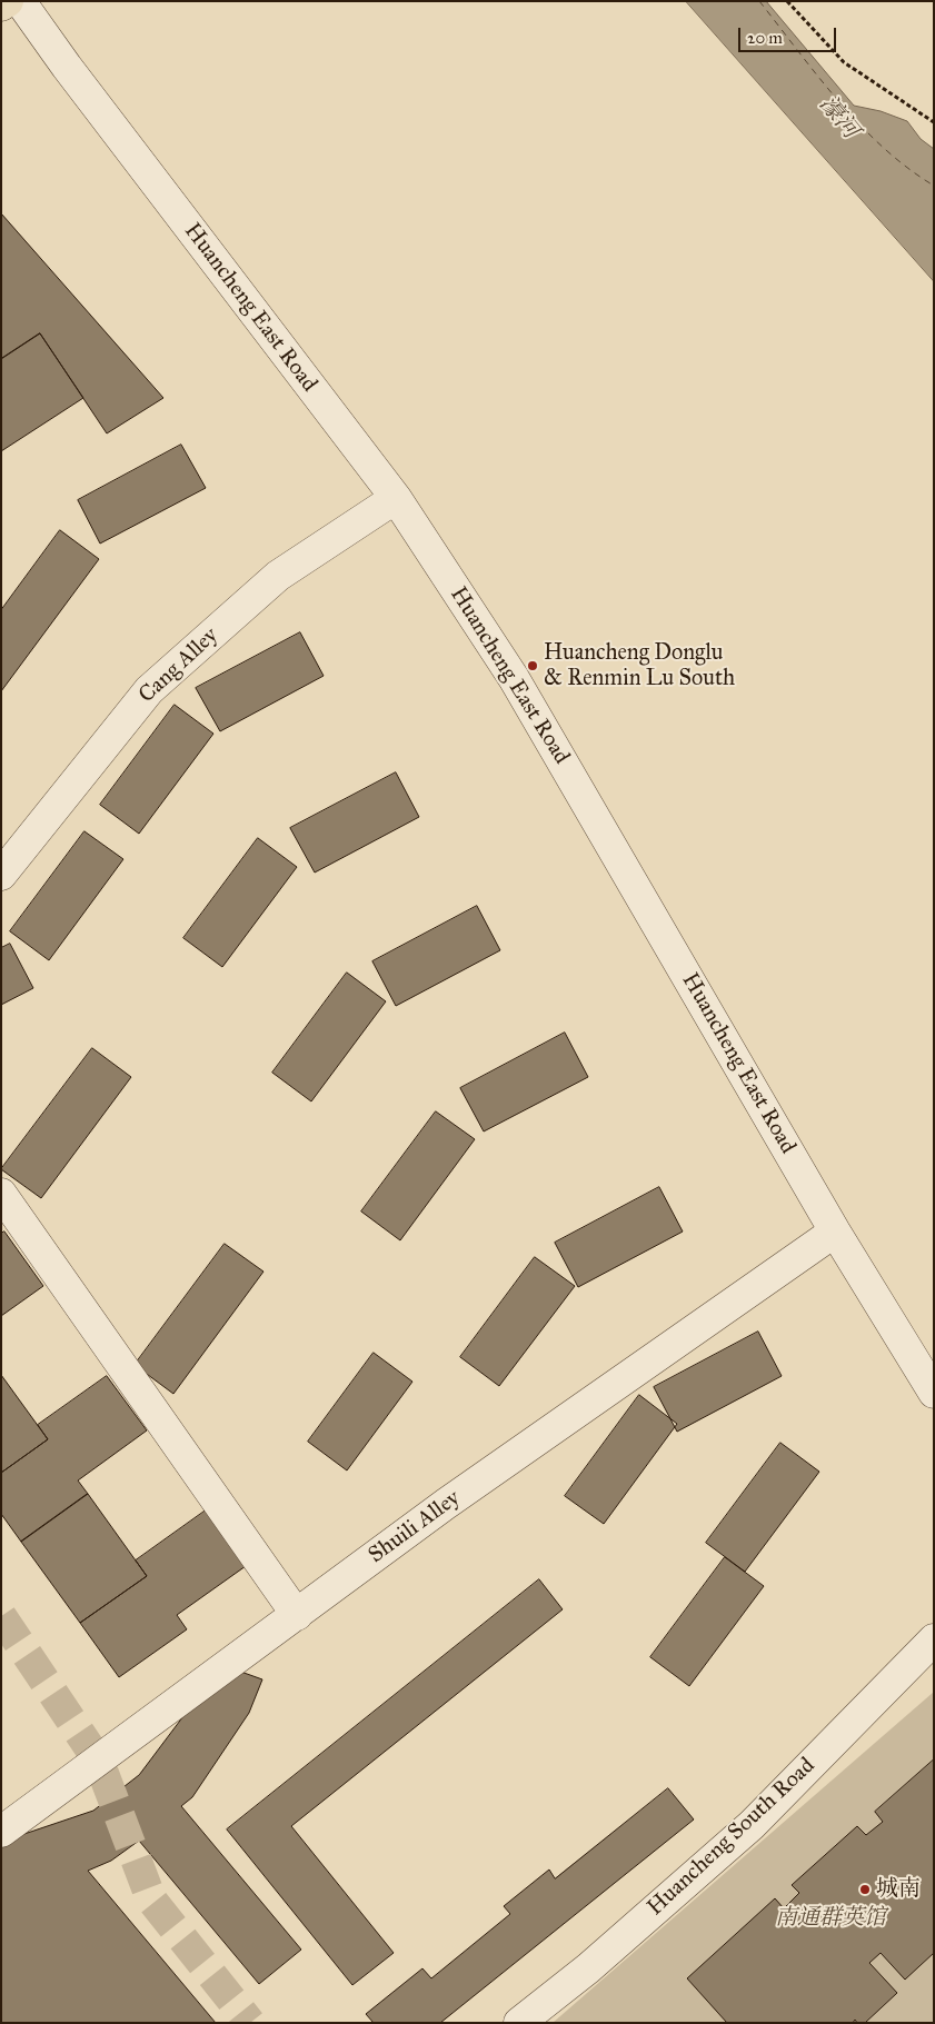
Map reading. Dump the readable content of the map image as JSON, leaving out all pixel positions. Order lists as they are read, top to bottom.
{
  "streets": {
    "street": [
      "Huancheng East Road",
      "Cang Alley",
      "Shuili Alley",
      "Huancheng South Road"
    ]
  },
  "crossings": [
    ["Huancheng East Road", "Cang Alley"],
    ["Huancheng East Road", "Shuili Alley"]
  ],
  "water": ["濠河"],
  "parks": ["南通群英馆"],
  "places": ["Huancheng Donglu & Renmin Lu South", "城南"],
  "scale_bar": "20 m"
}
